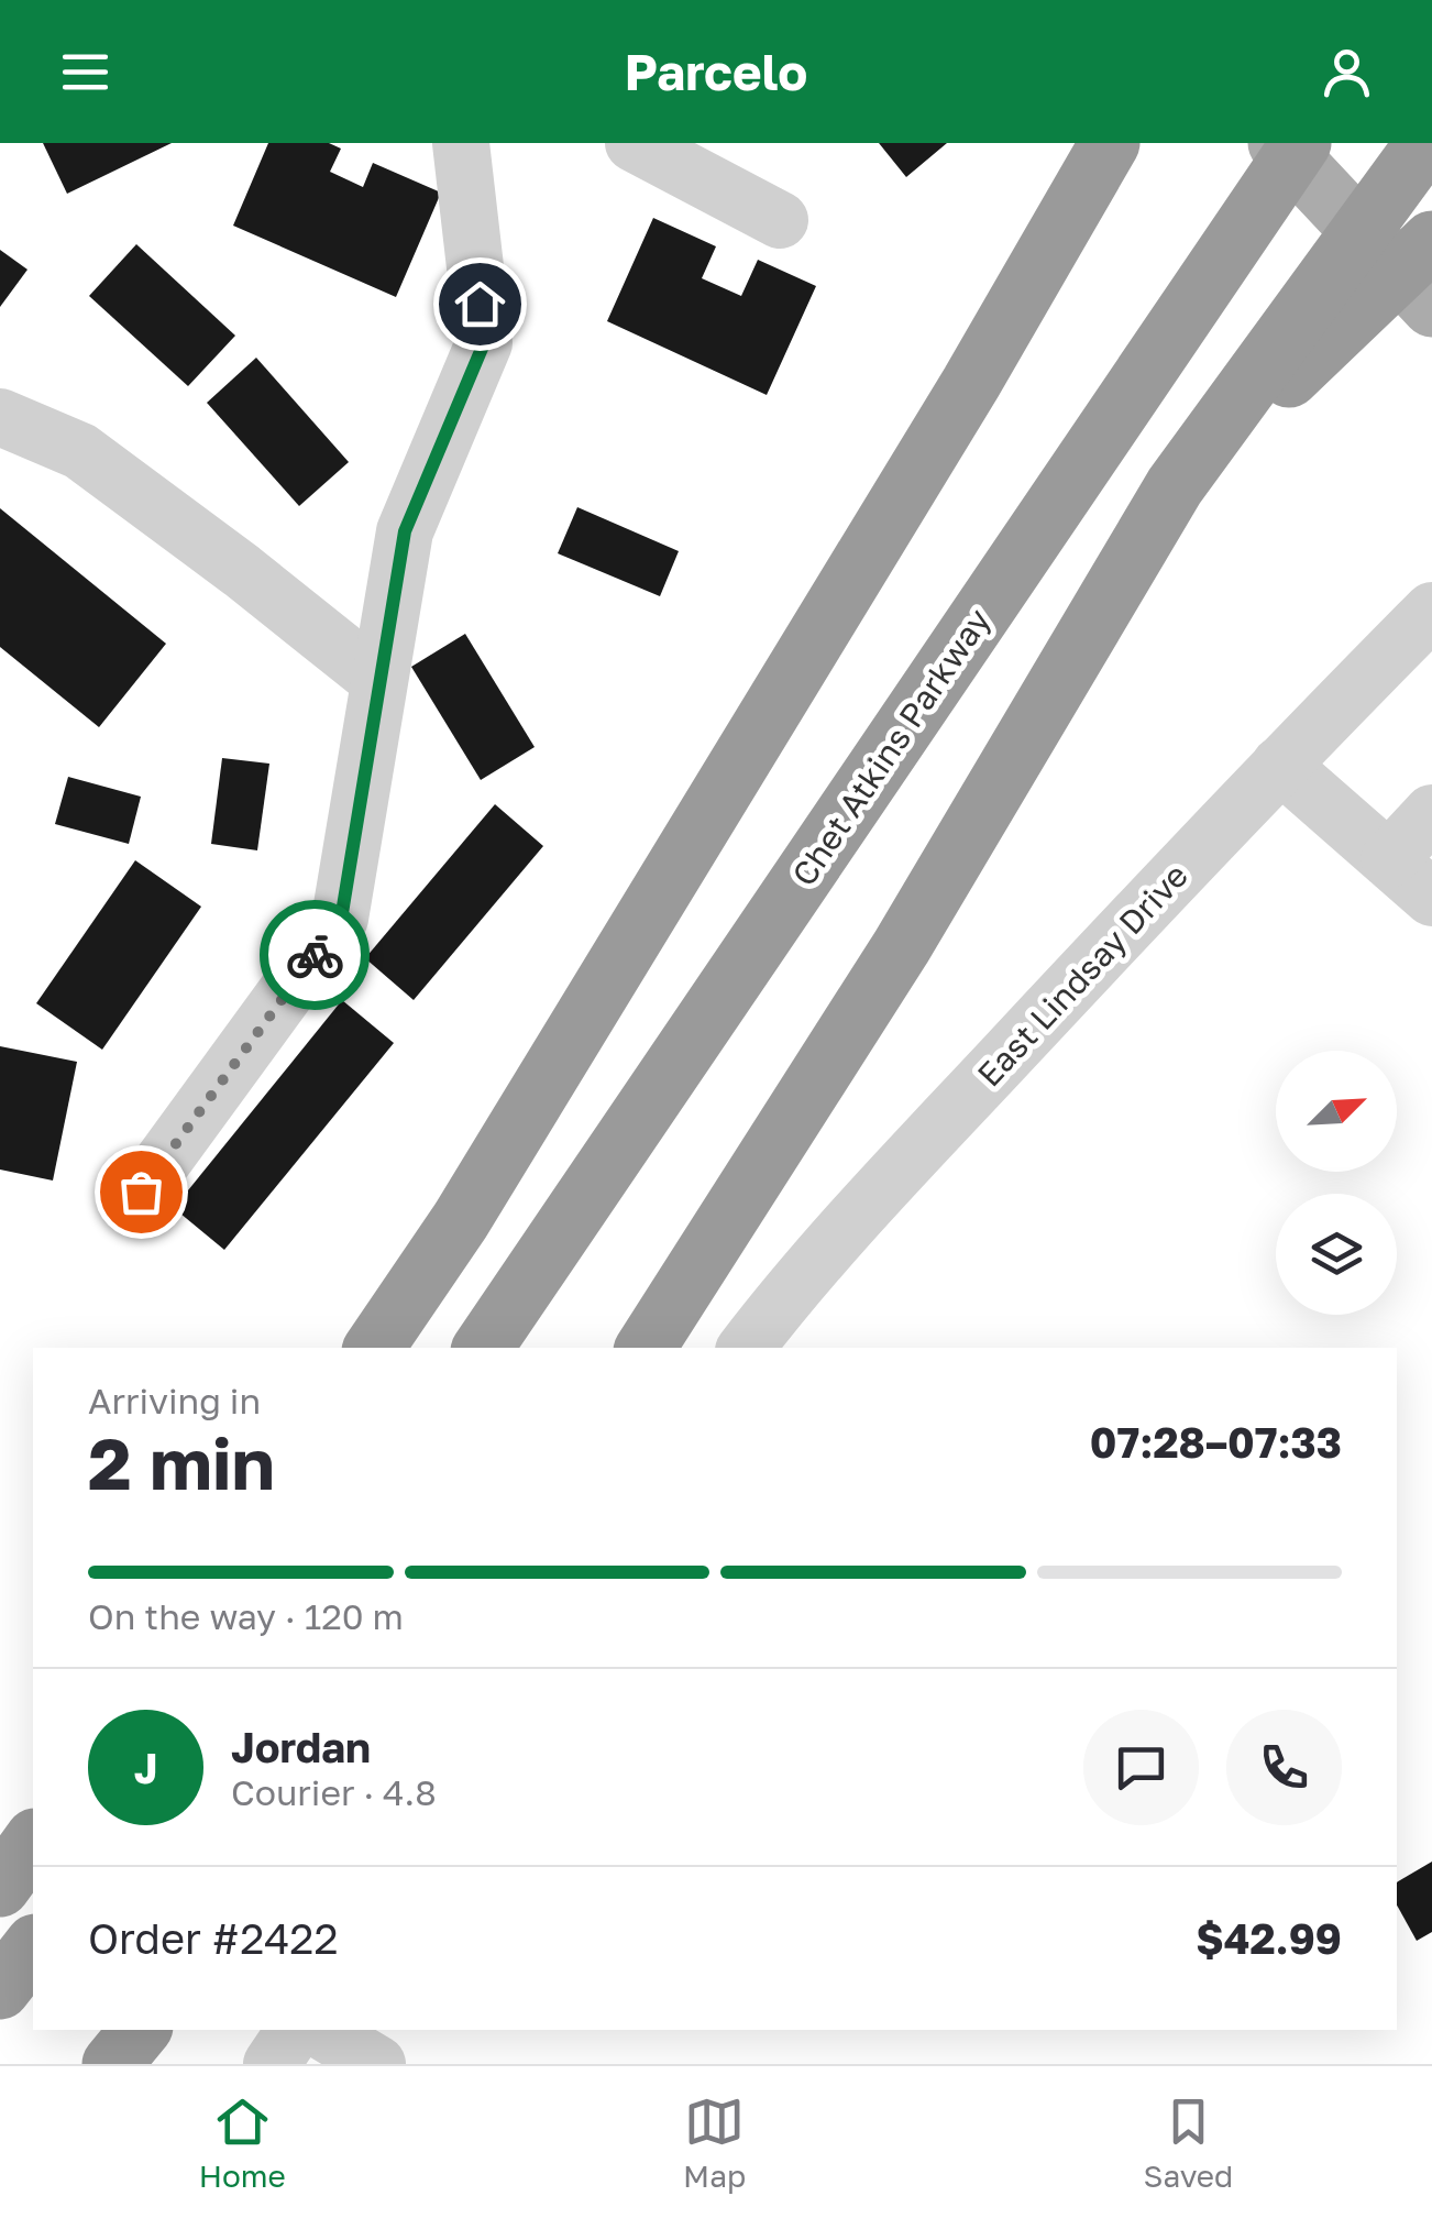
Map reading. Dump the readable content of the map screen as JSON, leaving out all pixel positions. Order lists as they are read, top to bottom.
{
  "streets": {
    "highway": ["Chet Atkins Parkway"],
    "street": ["East Lindsay Drive"]
  },
  "north": "top right",
  "page": {
    "header": "Parcelo",
    "heading": ["2 min", "Arriving in", "07:28–07:33"],
    "panel": [
      "Jordan",
      "Courier · 4.8",
      "Order #2422",
      "$42.99"
    ],
    "bar": "On the way · 120 m",
    "round": "J",
    "tabs": ["Home", "Map", "Saved"]
  }
}
